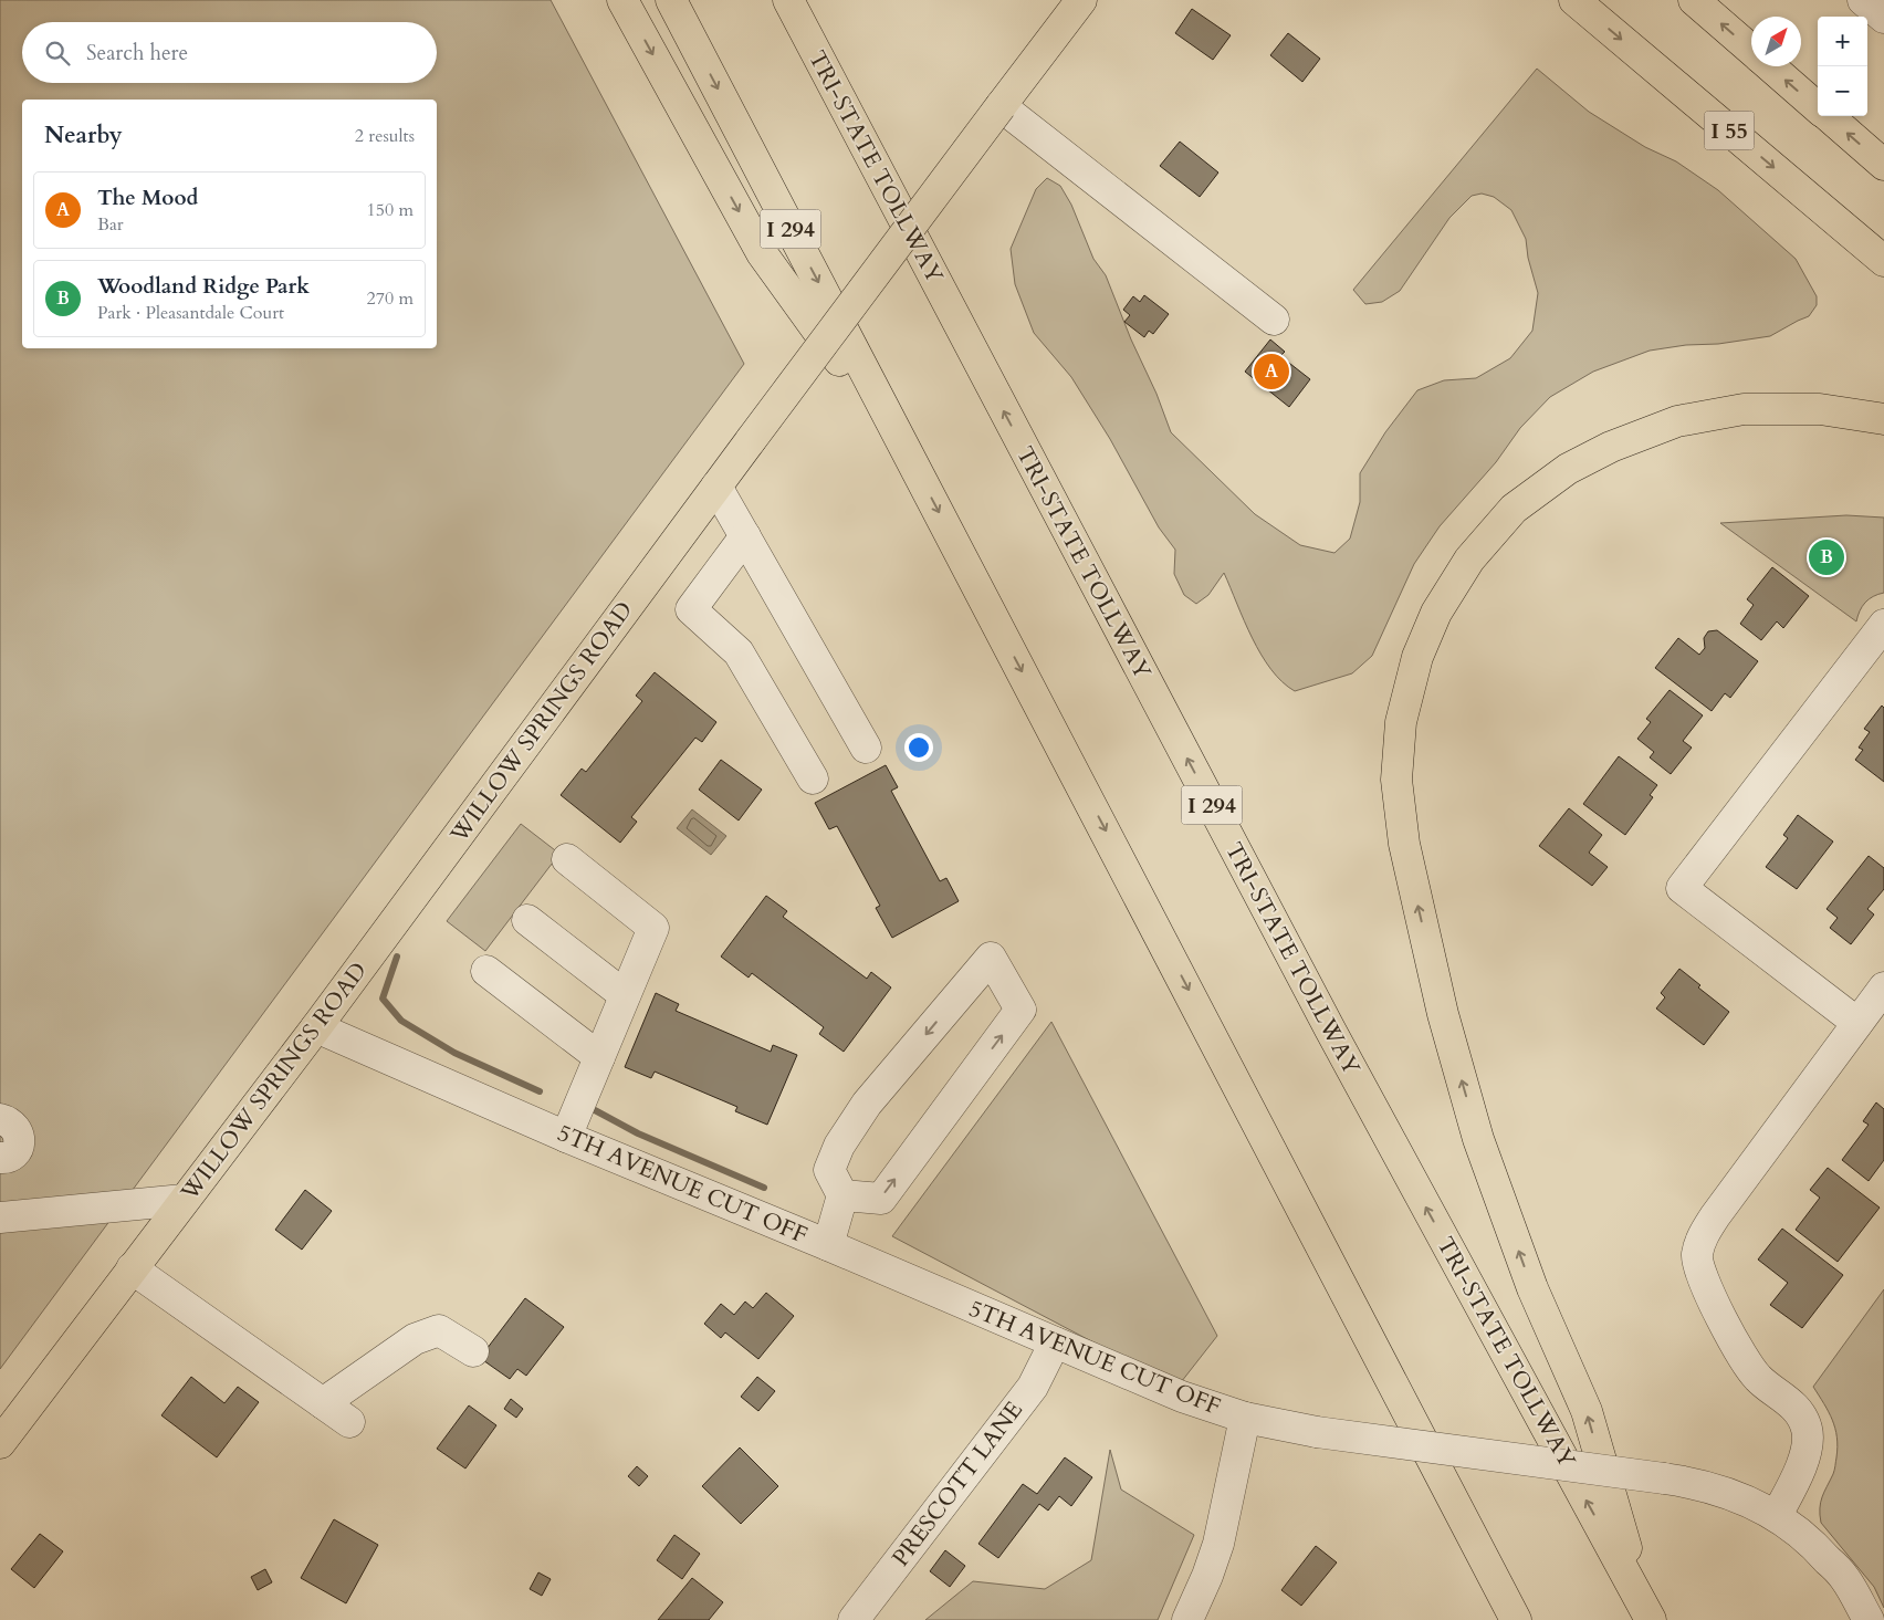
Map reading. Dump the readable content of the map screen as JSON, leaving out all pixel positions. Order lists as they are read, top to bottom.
{
  "streets": {
    "main road": [
      "I 55",
      "TRI-STATE TOLLWAY",
      "I 294",
      "WILLOW SPRINGS ROAD"
    ],
    "street": ["5TH AVENUE CUT OFF", "PRESCOTT LANE"]
  },
  "crossings": [
    ["WILLOW SPRINGS ROAD", "5TH AVENUE CUT OFF"],
    ["5TH AVENUE CUT OFF", "PRESCOTT LANE"]
  ],
  "north": "top right",
  "page": {
    "map_buttons": ["+", "−"],
    "search": "Search here",
    "heading": ["Nearby", "2 results"],
    "list": [
      {
        "mark": "A",
        "name": "The Mood",
        "note": "Bar",
        "value": "150 m"
      },
      {
        "mark": "B",
        "name": "Woodland Ridge Park",
        "note": "Park · Pleasantdale Court",
        "value": "270 m"
      }
    ],
    "pins": ["A", "B"]
  }
}
